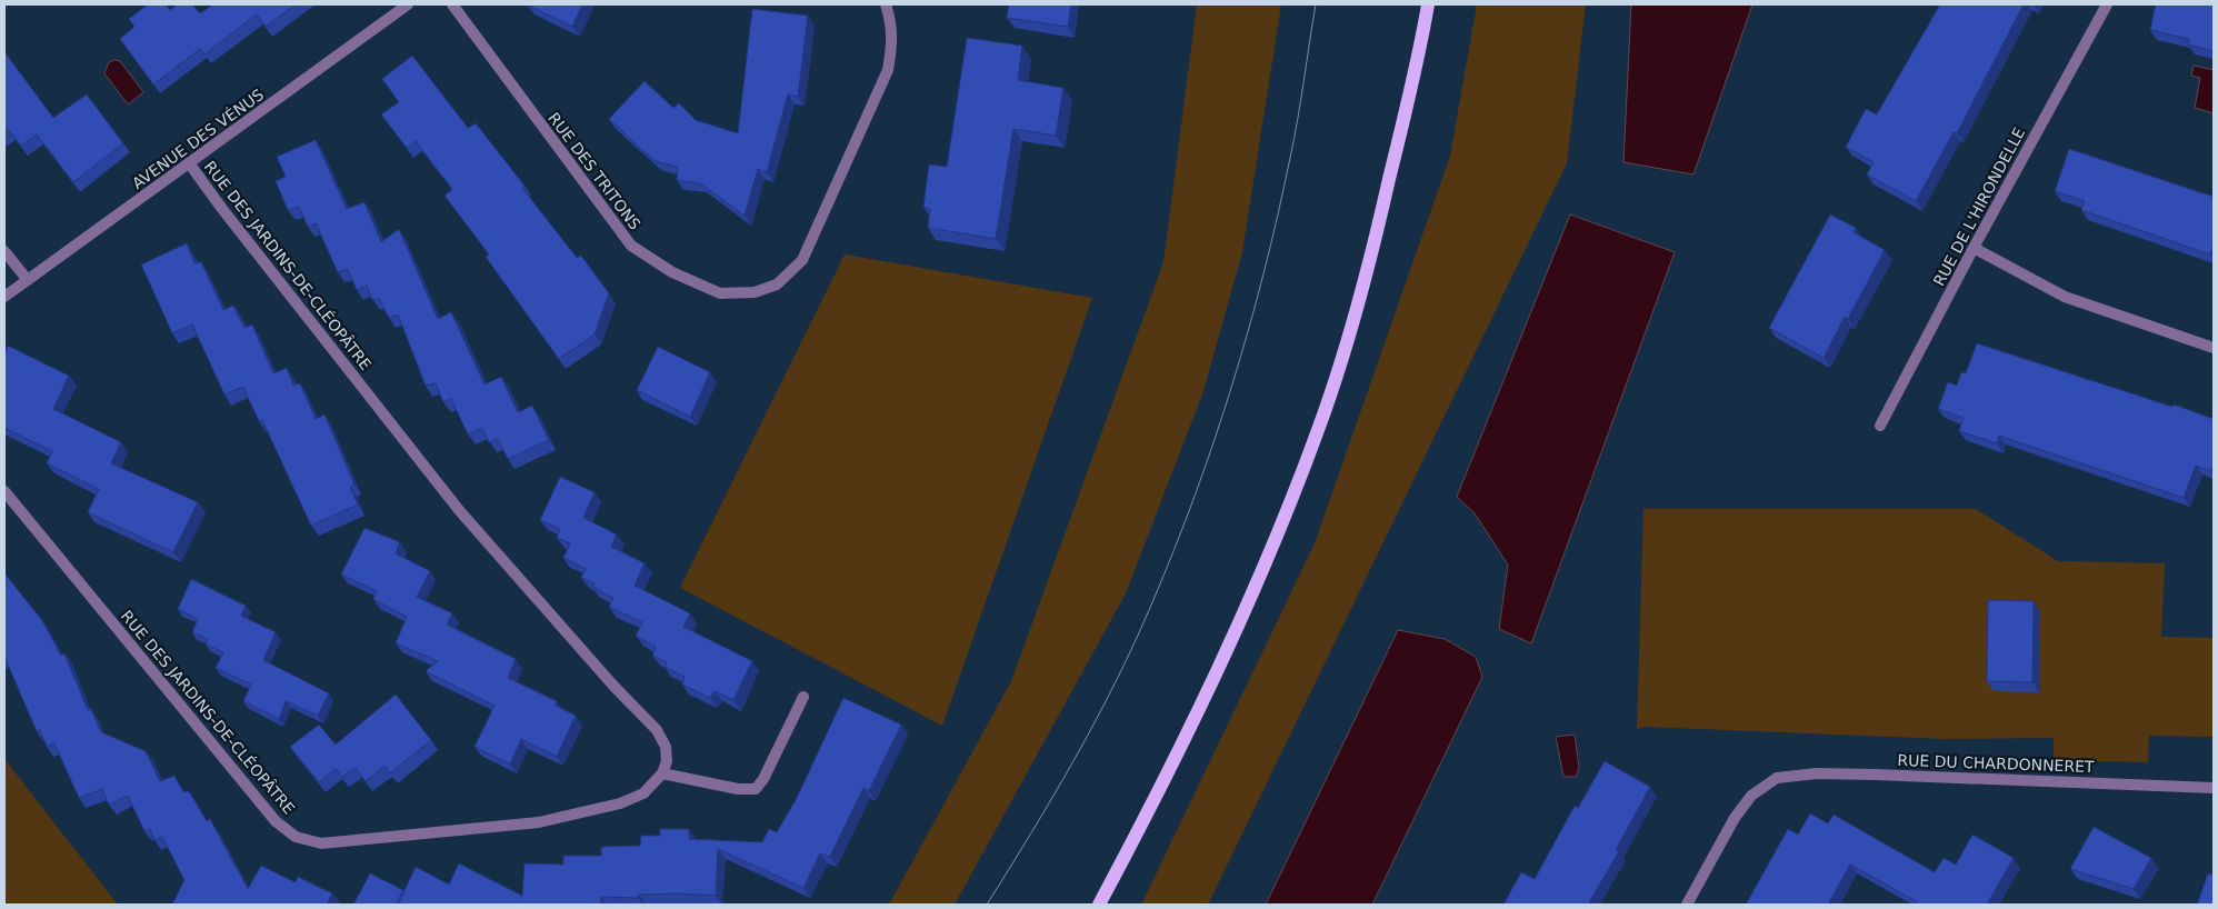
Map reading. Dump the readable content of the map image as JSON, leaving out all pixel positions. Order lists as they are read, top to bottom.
{
  "streets": {
    "street": [
      "AVENUE DES VÉNUS",
      "RUE DES TRITONS",
      "RUE DE L'HIRONDELLE",
      "RUE DES JARDINS-DE-CLÉOPÂTRE",
      "RUE DU CHARDONNERET"
    ]
  },
  "crossings": [
    ["AVENUE DES VÉNUS", "RUE DES JARDINS-DE-CLÉOPÂTRE"]
  ]
}
